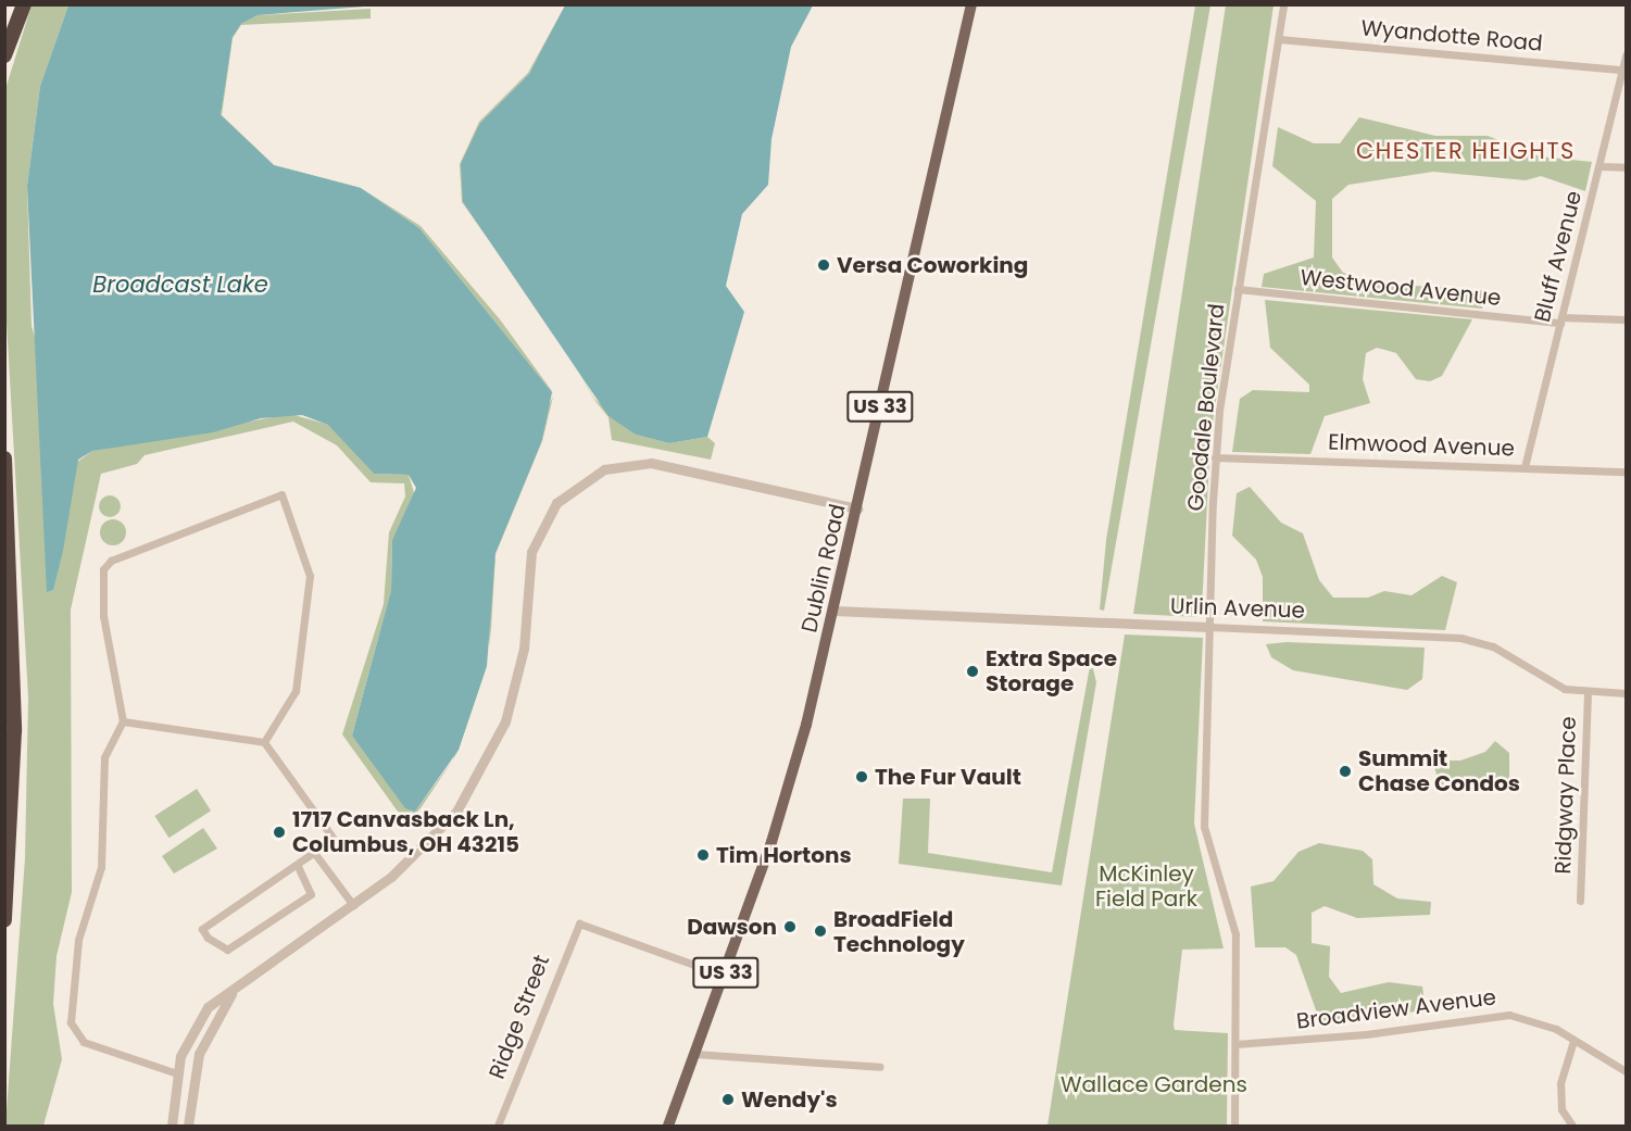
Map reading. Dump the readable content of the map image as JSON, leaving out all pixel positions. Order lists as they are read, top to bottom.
{
  "streets": {
    "main road": ["US 33", "Dublin Road"],
    "street": [
      "Wyandotte Road",
      "Bluff Avenue",
      "Westwood Avenue",
      "Goodale Boulevard",
      "Elmwood Avenue",
      "Urlin Avenue",
      "Ridgway Place",
      "Broadview Avenue",
      "Ridge Street"
    ]
  },
  "crossings": [
    ["Wyandotte Road", "Bluff Avenue"],
    ["Wyandotte Road", "Goodale Boulevard"],
    ["Bluff Avenue", "Westwood Avenue"],
    ["Bluff Avenue", "Elmwood Avenue"],
    ["Westwood Avenue", "Goodale Boulevard"],
    ["Goodale Boulevard", "Elmwood Avenue"],
    ["Goodale Boulevard", "Urlin Avenue"],
    ["Goodale Boulevard", "Broadview Avenue"],
    ["Dublin Road", "Urlin Avenue"],
    ["Dublin Road", "Ridge Street"],
    ["Urlin Avenue", "Ridgway Place"]
  ],
  "districts": ["CHESTER HEIGHTS"],
  "water": ["Broadcast Lake"],
  "parks": ["McKinley Field Park", "Wallace Gardens"],
  "places": [
    "Versa Coworking",
    "Extra Space Storage",
    "Summit Chase Condos",
    "The Fur Vault",
    "1717 Canvasback Ln, Columbus, OH 43215",
    "Tim Hortons",
    "Dawson",
    "BroadField Technology",
    "Wendy's"
  ]
}
